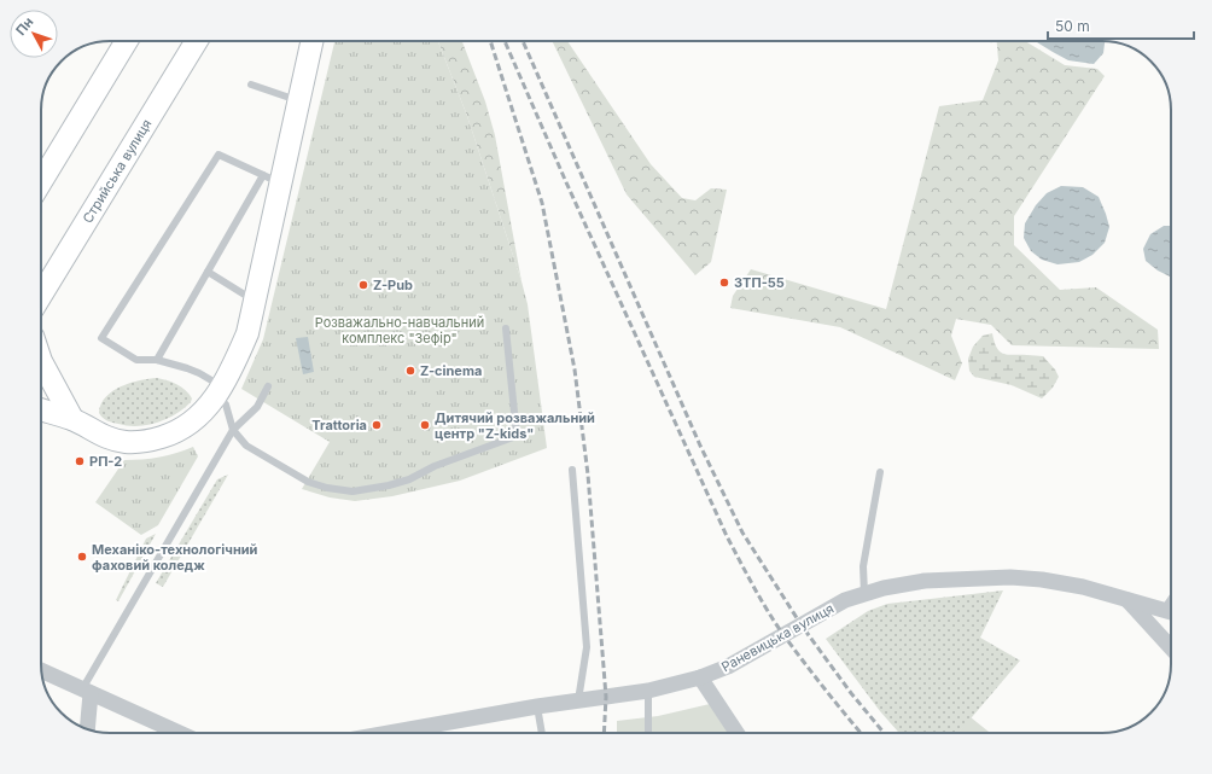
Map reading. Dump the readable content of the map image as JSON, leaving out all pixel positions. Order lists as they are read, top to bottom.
{
  "streets": {
    "street": ["Стрийська вулиця", "Раневицька вулиця"]
  },
  "parks": ["Розважально-навчальний комплекс \"Зефір\""],
  "places": [
    "ЗТП-55",
    "Z-Pub",
    "Z-cinema",
    "Trattoria",
    "Дитячий розважальний центр \"Z-kids\"",
    "РП-2",
    "Механіко-технологічний фаховий коледж"
  ],
  "scale_bar": "50 m",
  "north": "top left"
}
